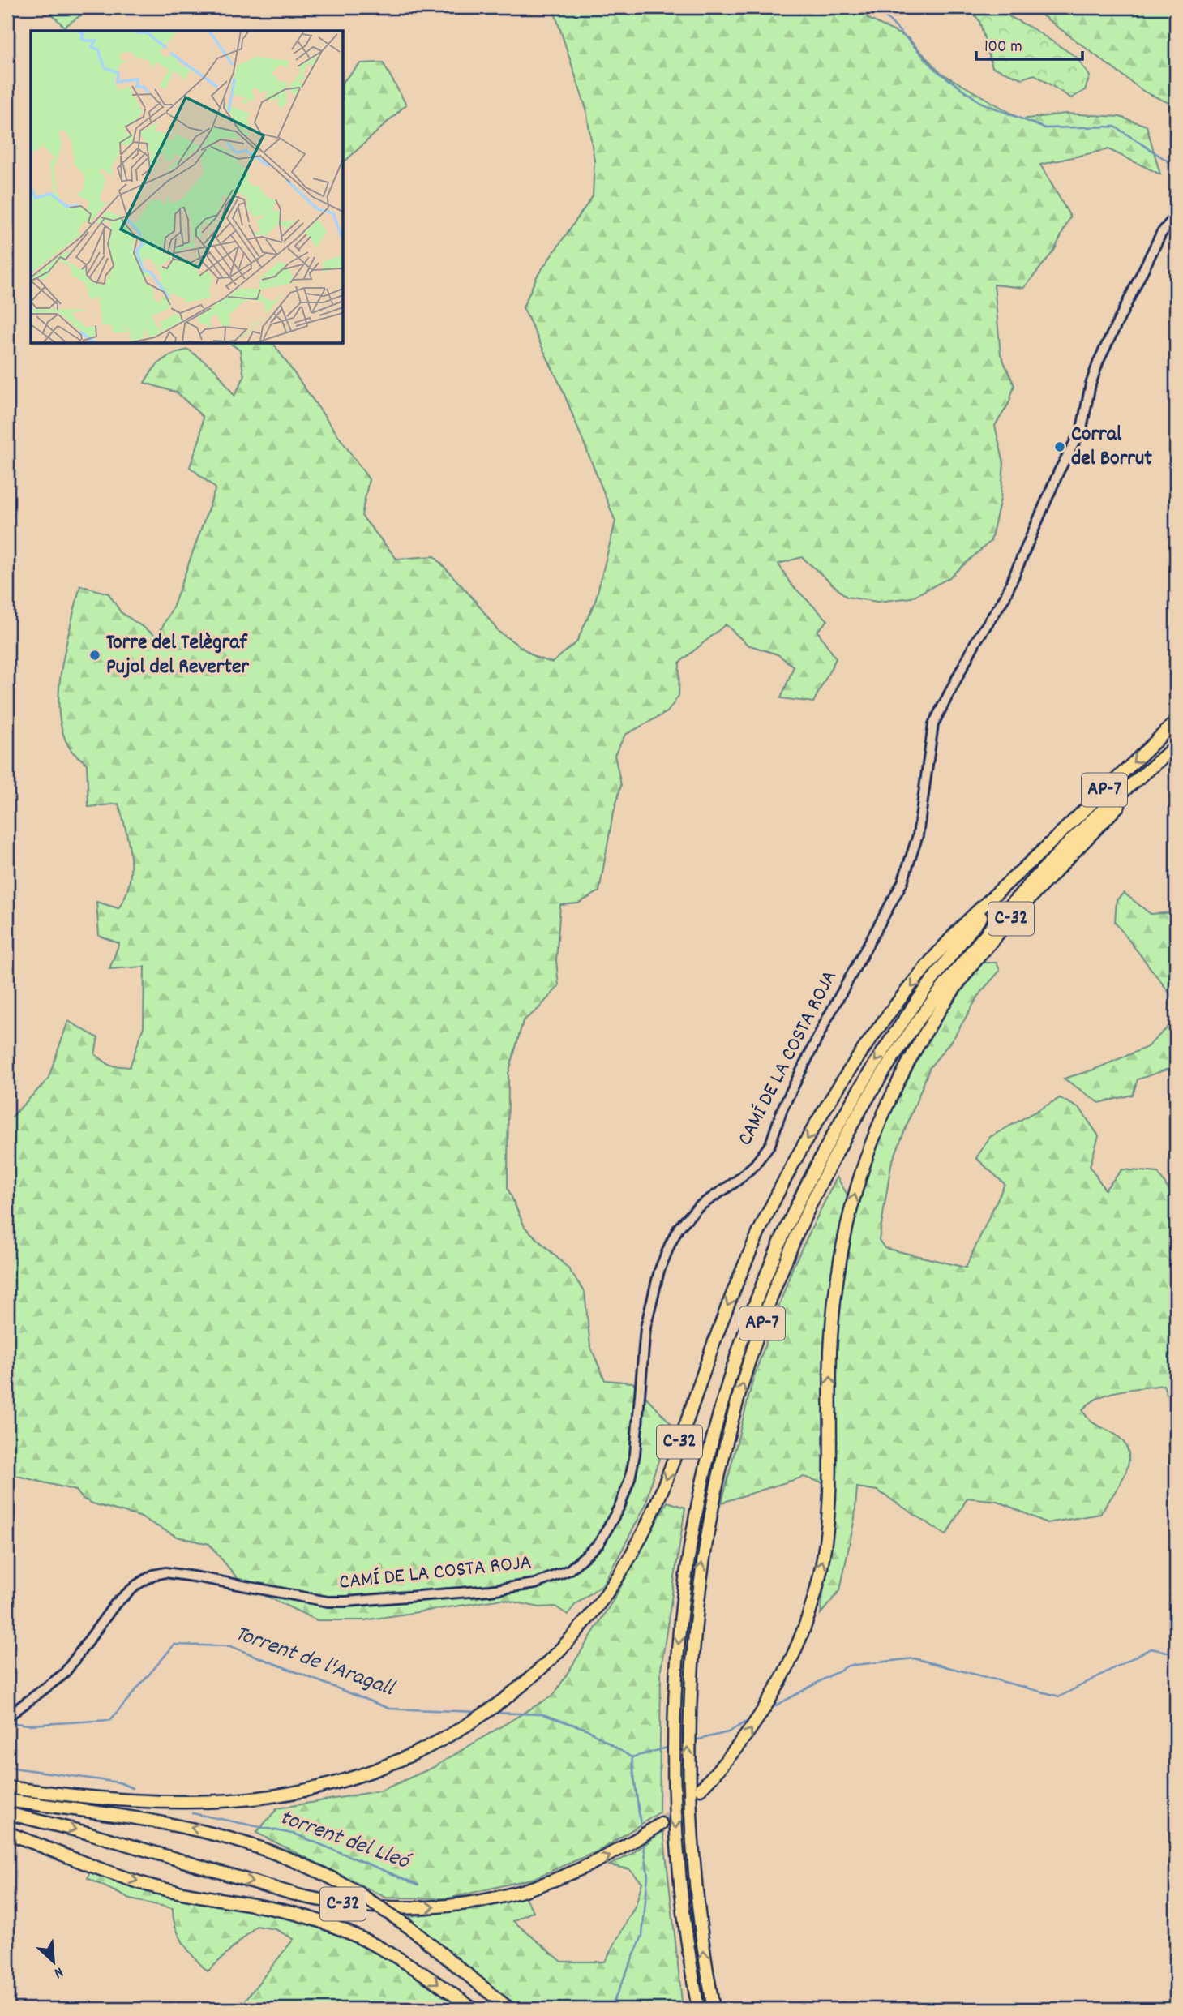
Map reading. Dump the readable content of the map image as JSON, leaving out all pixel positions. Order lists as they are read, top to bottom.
{
  "streets": {
    "highway": ["AP-7", "C-32"],
    "street": ["CAMÍ DE LA COSTA ROJA"]
  },
  "crossings": [
    ["AP-7", "C-32"]
  ],
  "water": ["Torrent de l'Aragall", "torrent del Lleó"],
  "places": ["Corral del Borrut", "Torre del Telègraf Pujol del Reverter"],
  "scale_bar": "100 m",
  "north": "bottom right"
}
